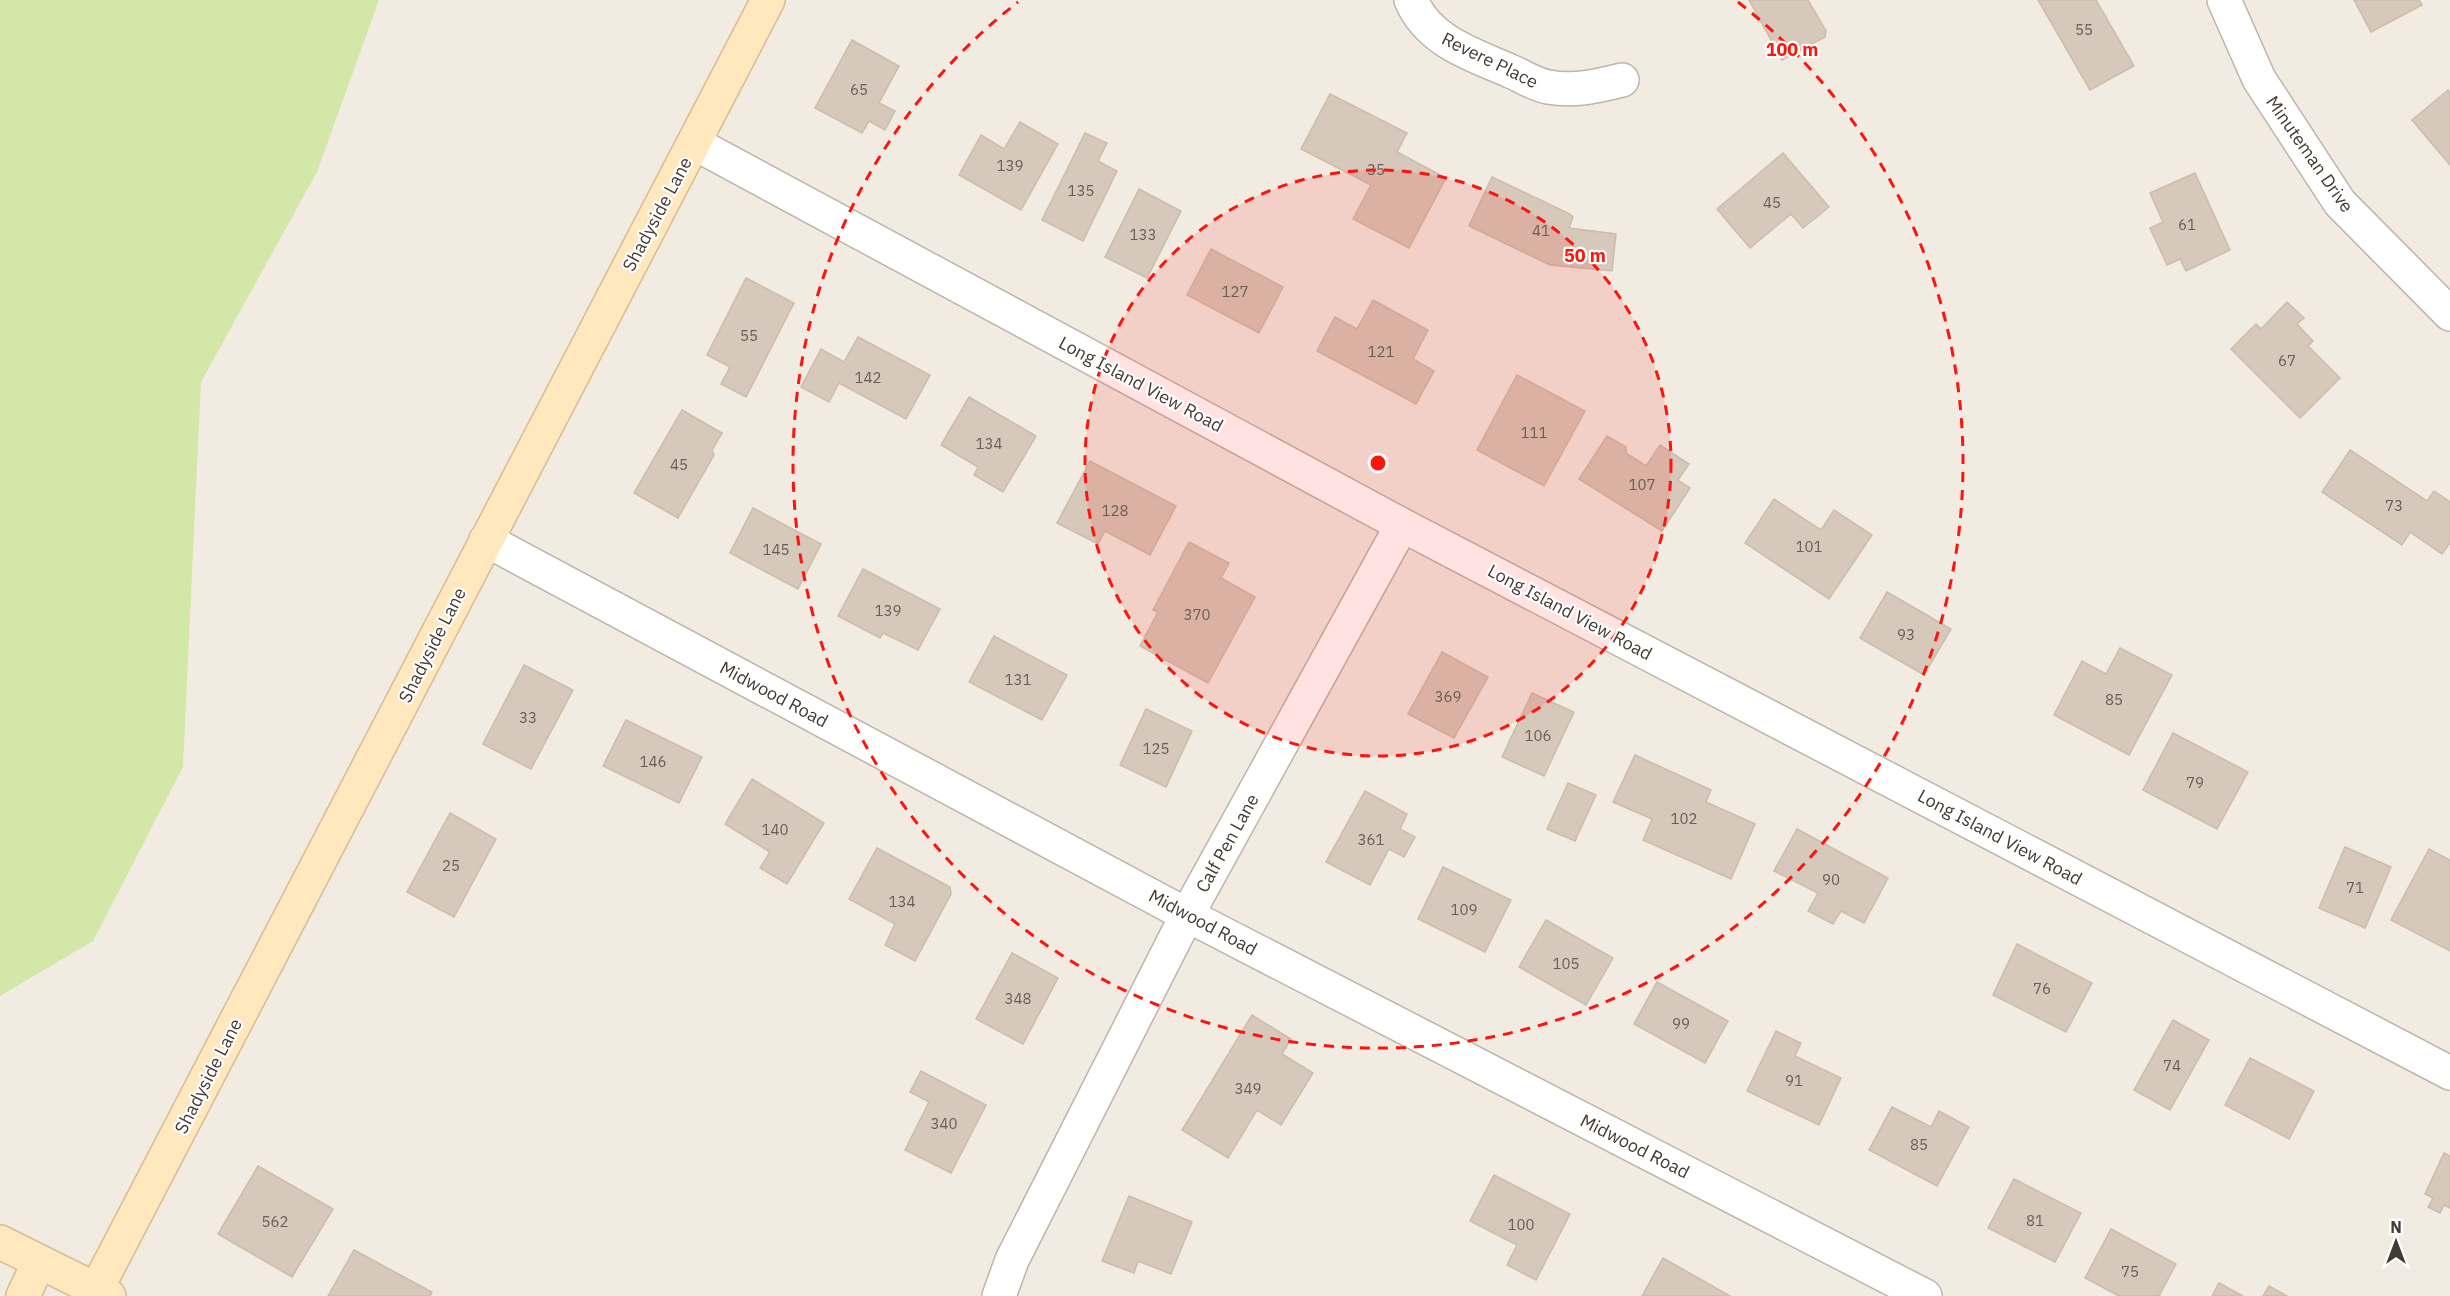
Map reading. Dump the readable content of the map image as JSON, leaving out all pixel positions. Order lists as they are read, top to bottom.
{
  "streets": {
    "street": [
      "Revere Place",
      "Minuteman Drive",
      "Shadyside Lane",
      "Long Island View Road",
      "Midwood Road",
      "Calf Pen Lane"
    ]
  },
  "crossings": [
    ["Shadyside Lane", "Long Island View Road"],
    ["Shadyside Lane", "Midwood Road"],
    ["Long Island View Road", "Calf Pen Lane"],
    ["Midwood Road", "Calf Pen Lane"]
  ],
  "house_numbers": [
    "55",
    "65",
    "139",
    "35",
    "135",
    "45",
    "61",
    "41",
    "133",
    "127",
    "55",
    "121",
    "67",
    "142",
    "111",
    "134",
    "45",
    "107",
    "73",
    "128",
    "101",
    "145",
    "139",
    "370",
    "93",
    "131",
    "369",
    "85",
    "33",
    "106",
    "125",
    "146",
    "79",
    "102",
    "140",
    "361",
    "25",
    "90",
    "71",
    "134",
    "109",
    "105",
    "76",
    "348",
    "99",
    "74",
    "91",
    "349",
    "340",
    "85",
    "81",
    "562",
    "100",
    "75"
  ],
  "north": "top",
  "rings": ["100 m", "50 m"]
}
